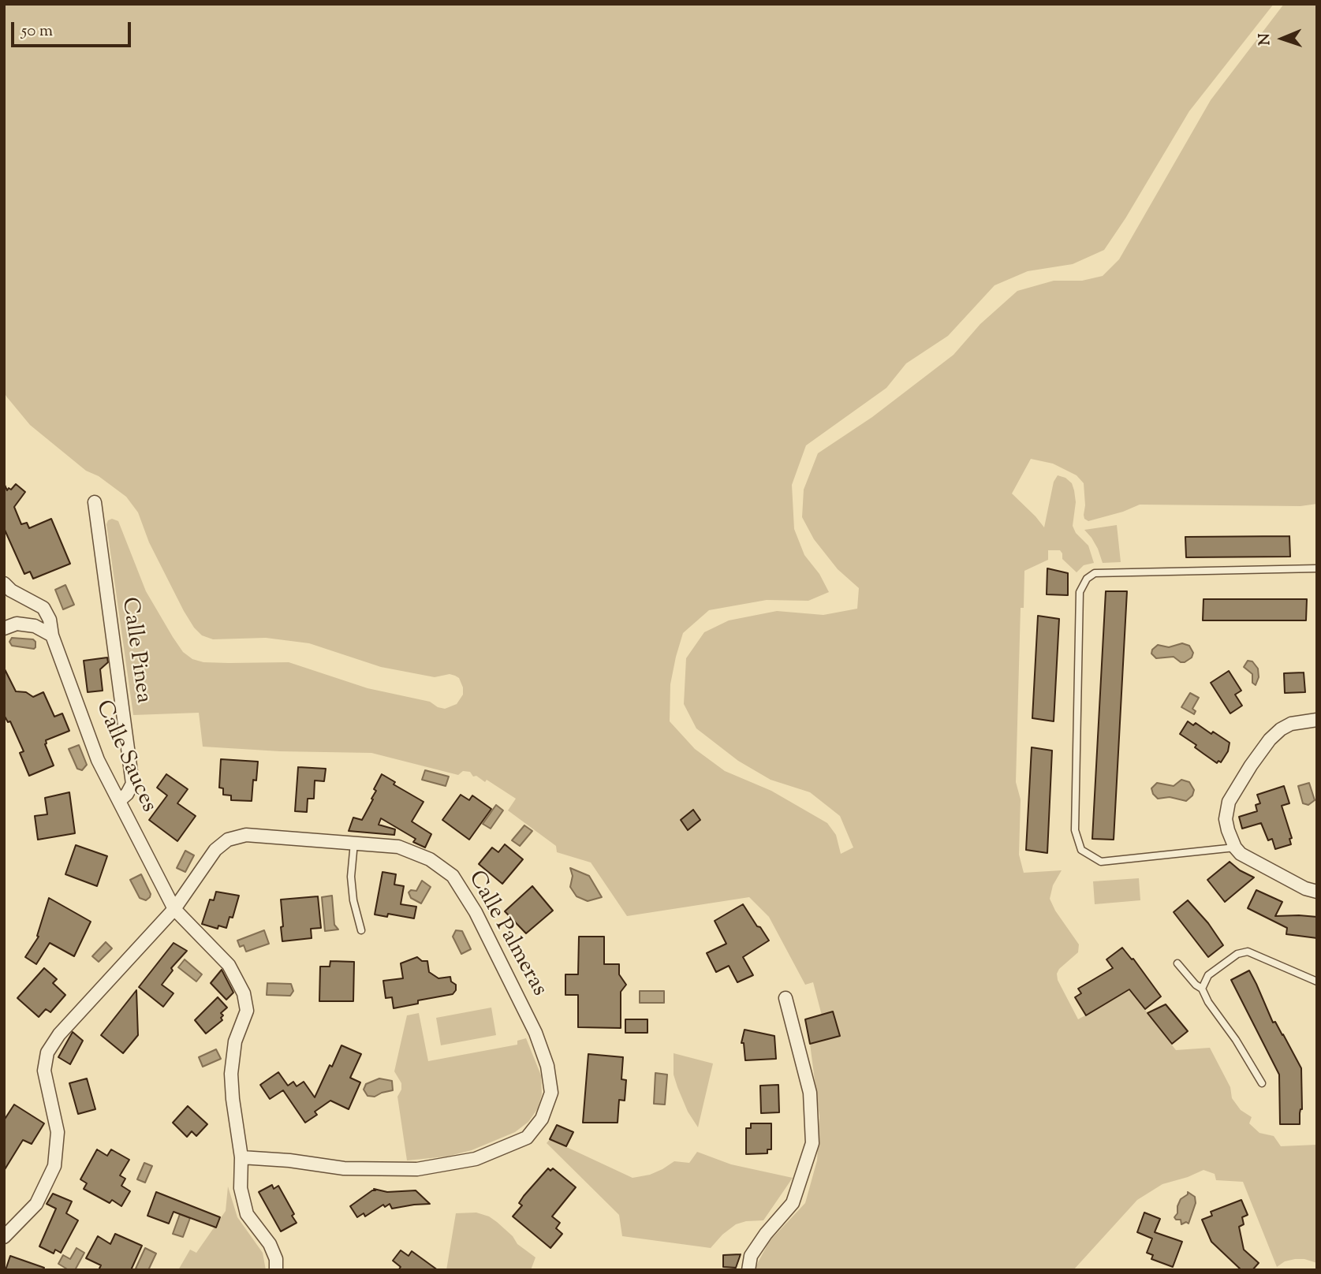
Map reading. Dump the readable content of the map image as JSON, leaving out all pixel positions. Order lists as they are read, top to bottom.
{
  "streets": {
    "street": ["Calle Pinea", "Calle Sauces", "Calle Palmeras"]
  },
  "crossings": [
    ["Calle Pinea", "Calle Sauces"],
    ["Calle Sauces", "Calle Palmeras"]
  ],
  "scale_bar": "50 m",
  "north": "left"
}
